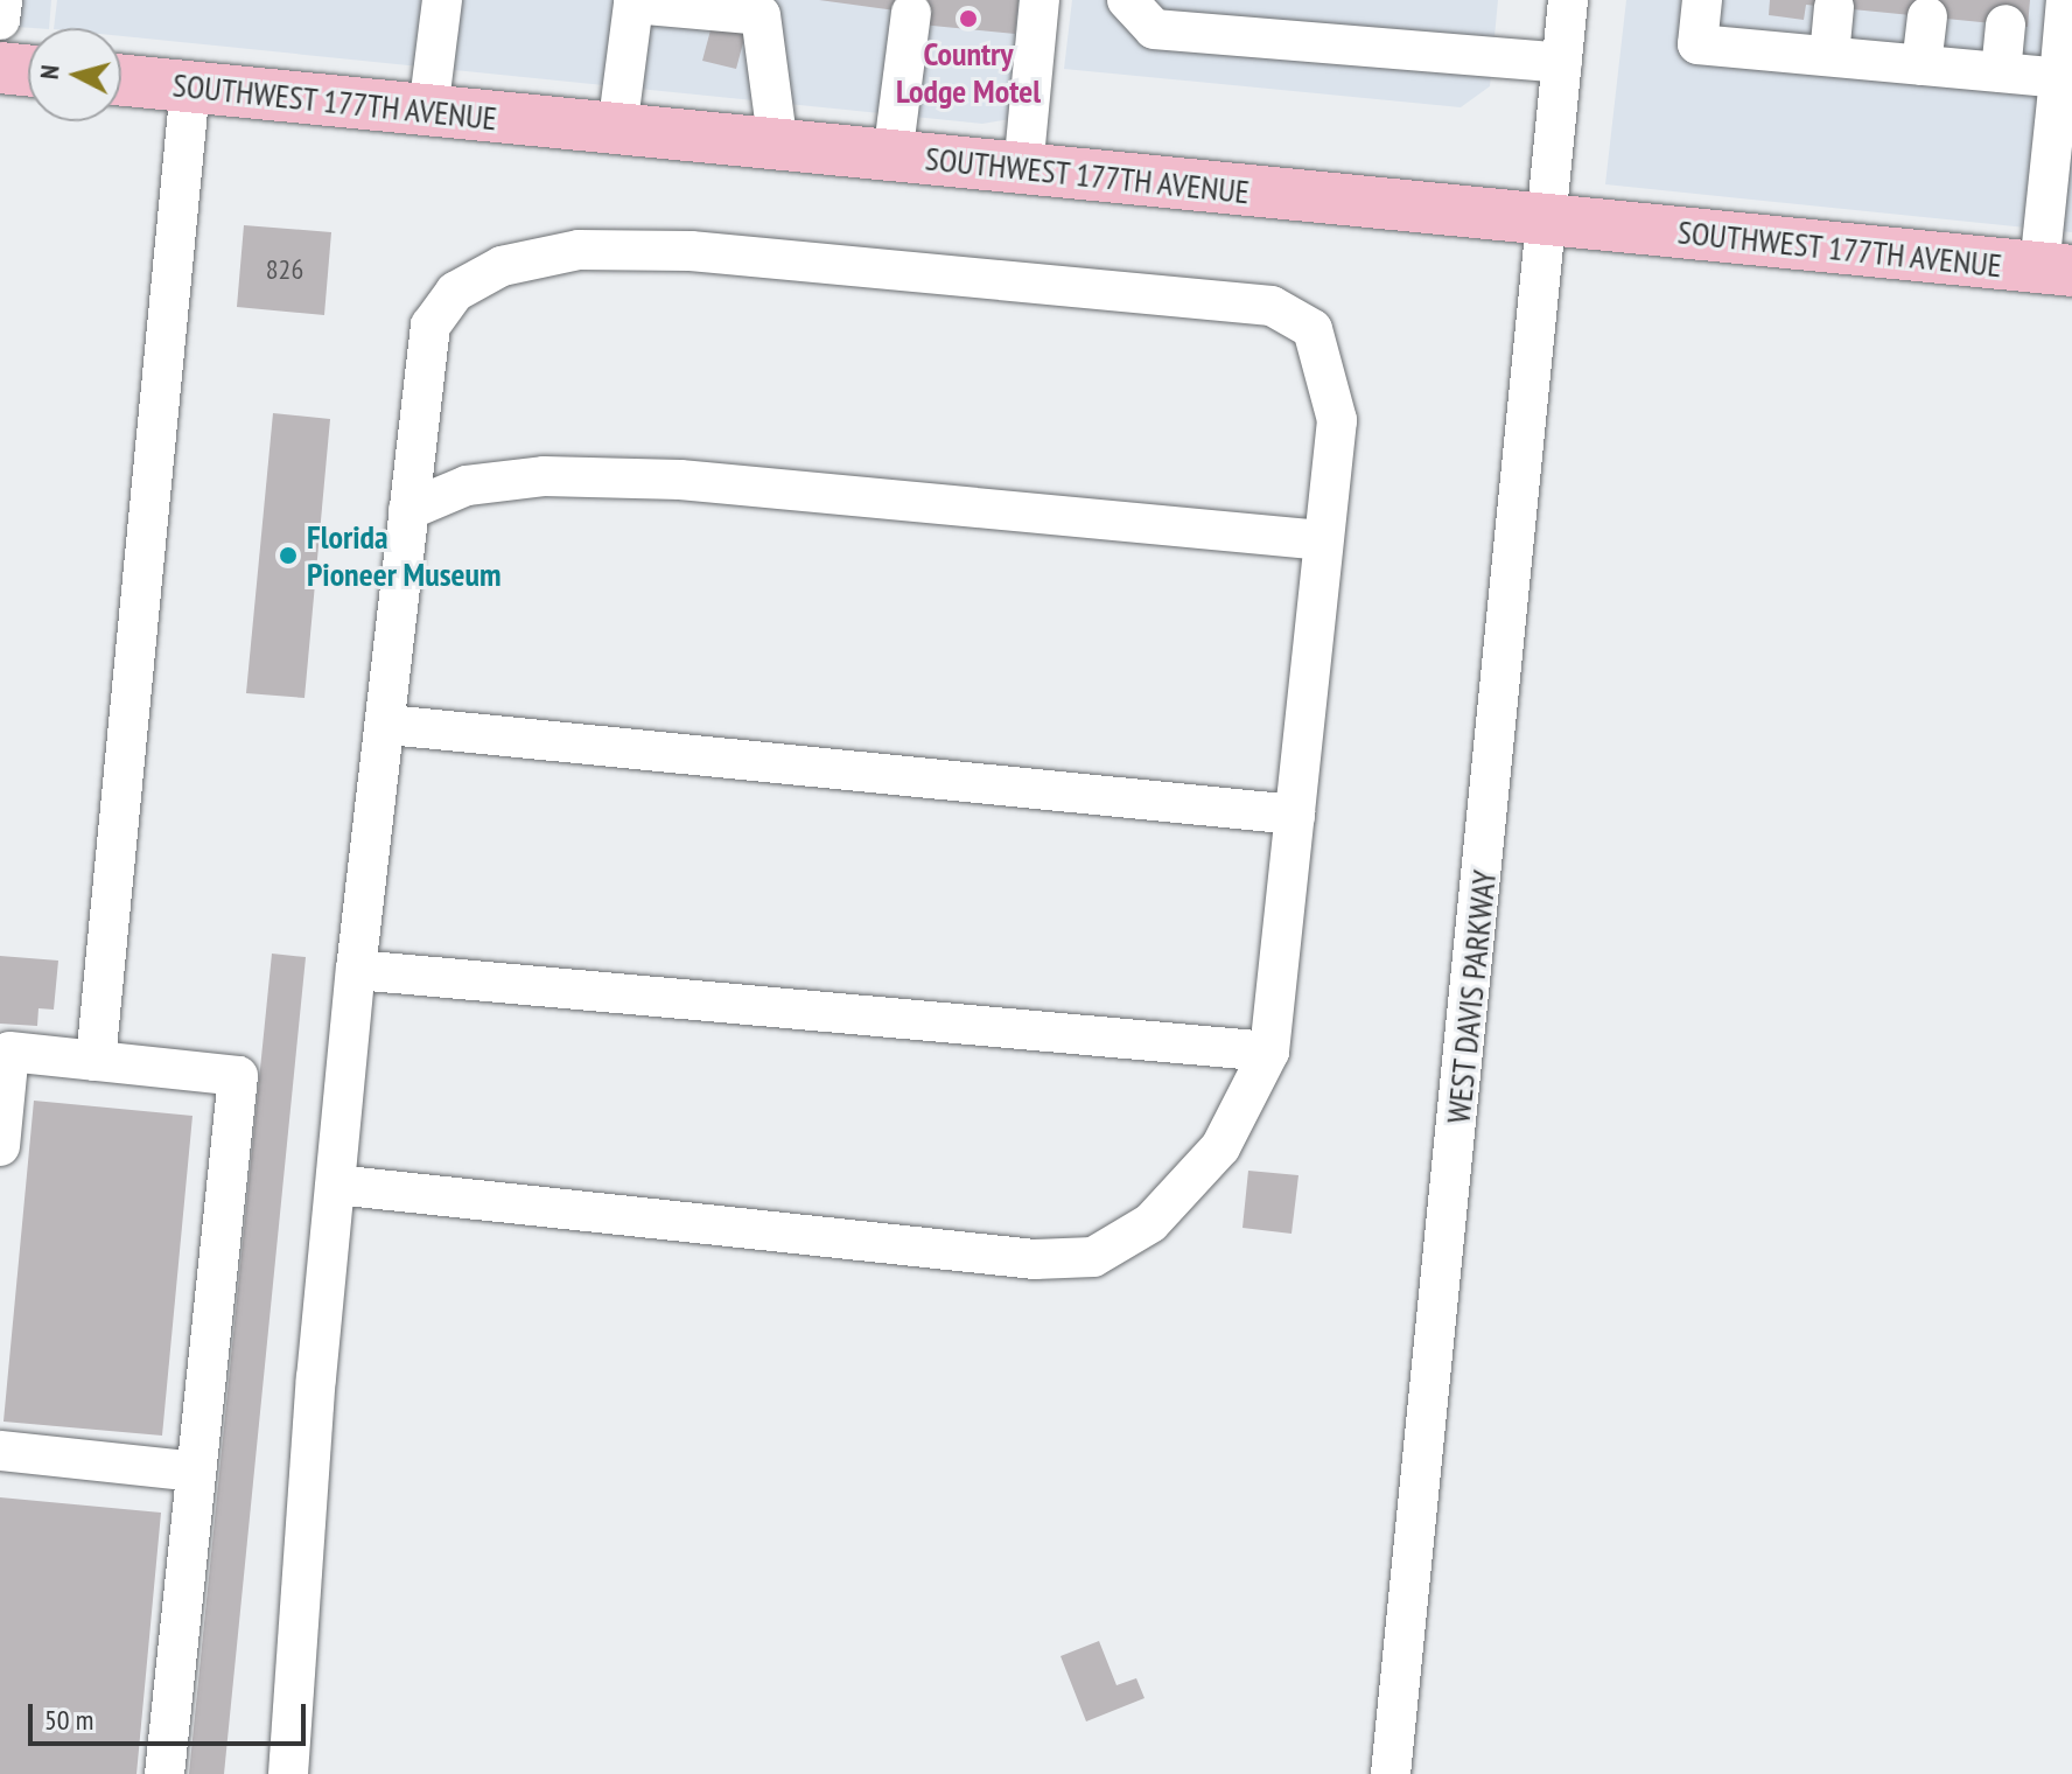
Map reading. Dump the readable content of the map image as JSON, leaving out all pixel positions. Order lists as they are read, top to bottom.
{
  "streets": {
    "main road": ["SOUTHWEST 177TH AVENUE"],
    "street": ["WEST DAVIS PARKWAY"]
  },
  "crossings": [
    ["SOUTHWEST 177TH AVENUE", "WEST DAVIS PARKWAY"]
  ],
  "places": ["Country Lodge Motel", "Florida Pioneer Museum"],
  "house_numbers": ["826"],
  "scale_bar": "50 m",
  "north": "left"
}
